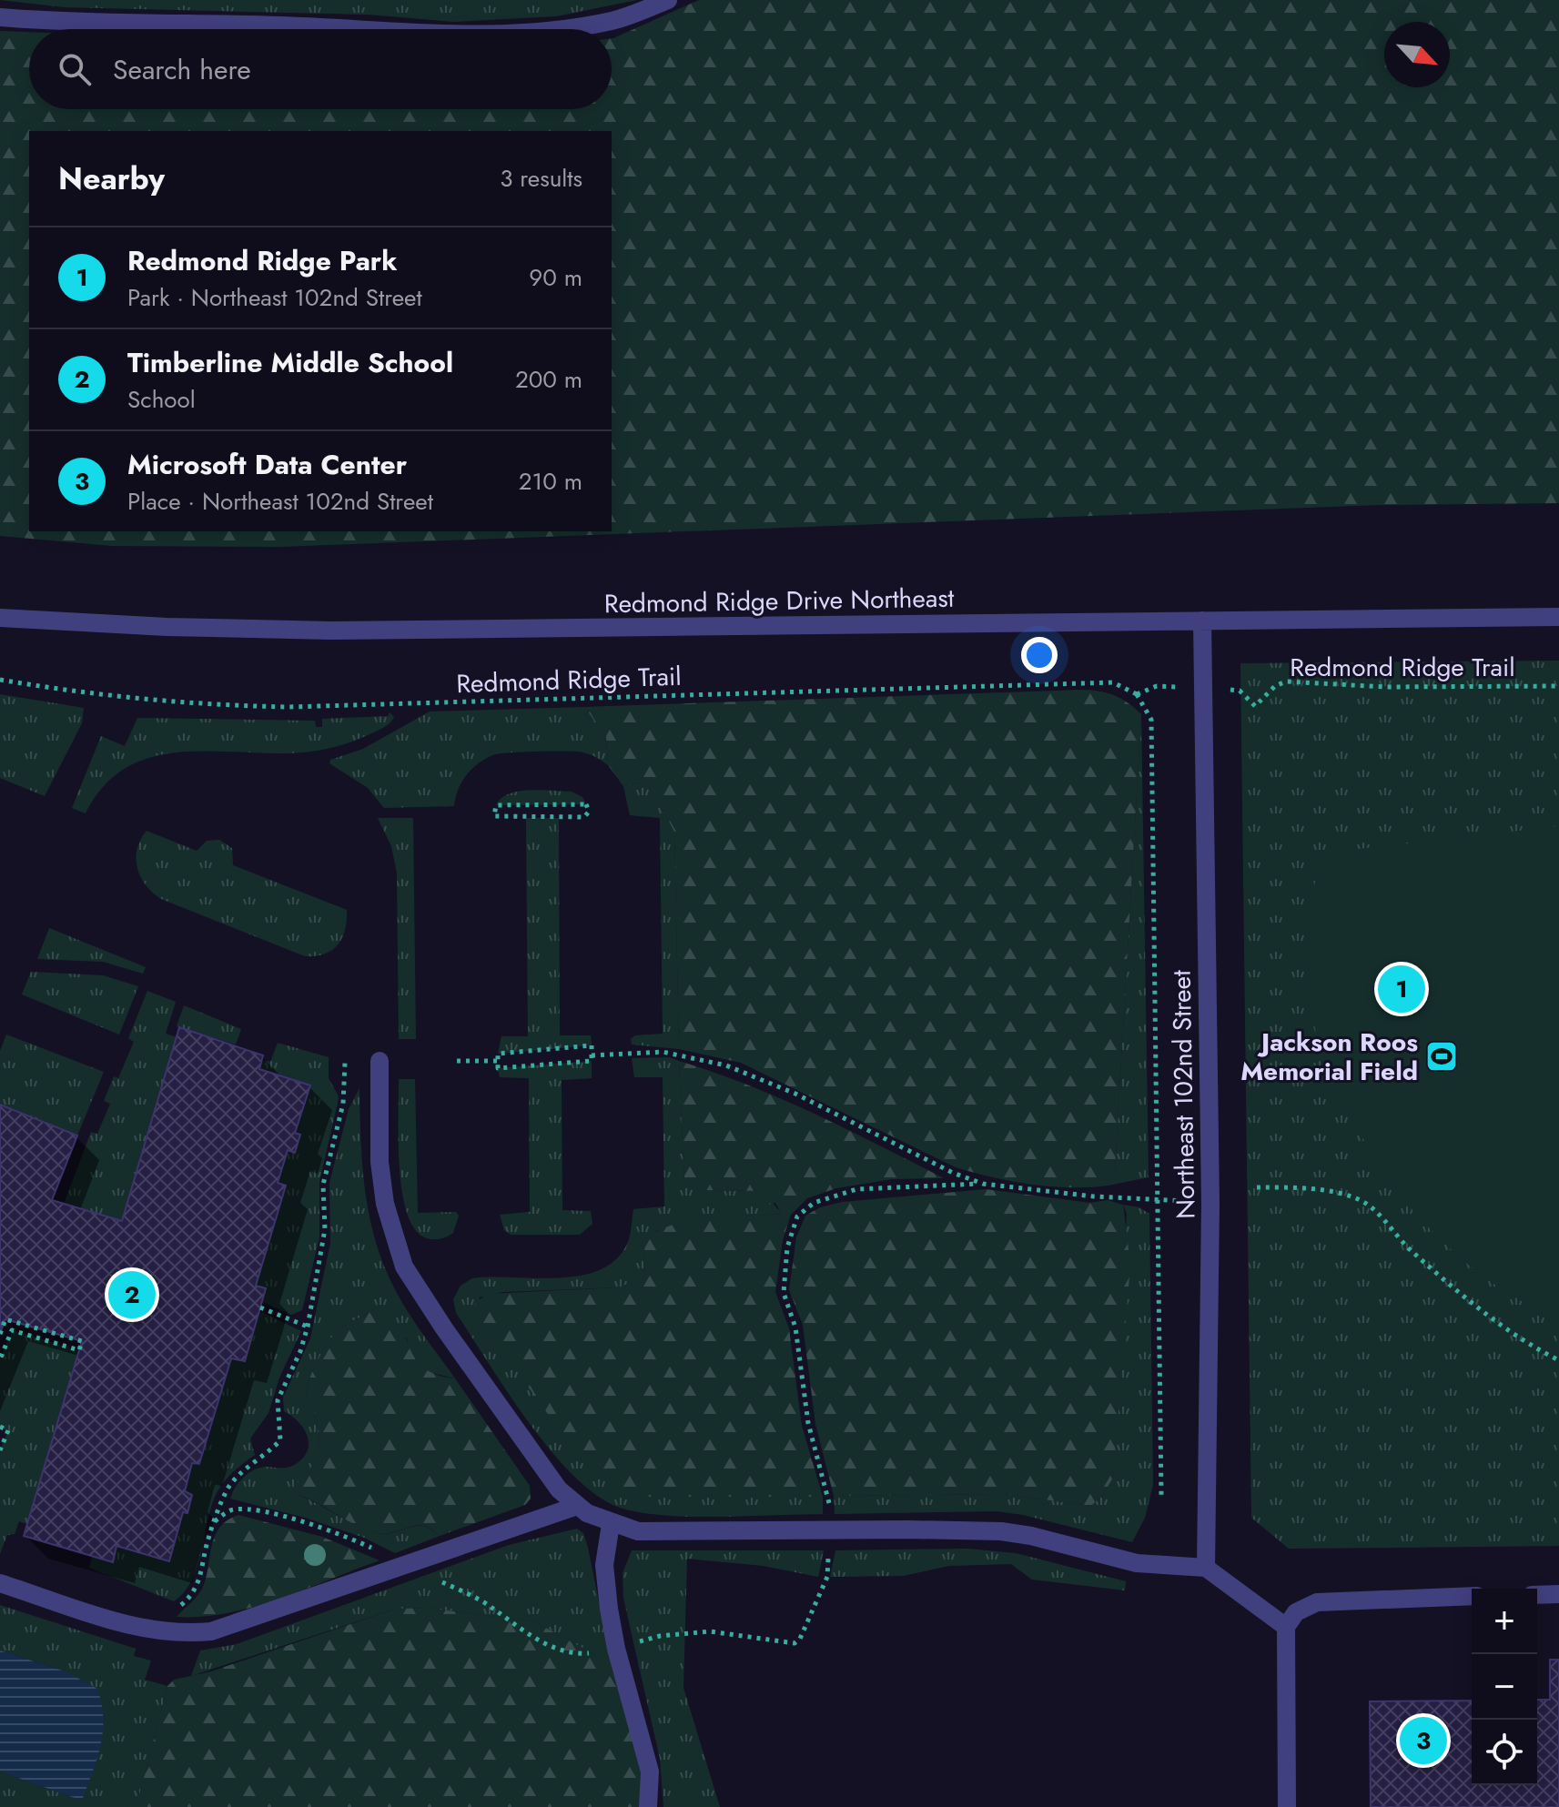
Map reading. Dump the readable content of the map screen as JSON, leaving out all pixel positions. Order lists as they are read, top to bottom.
{
  "streets": {
    "street": ["Redmond Ridge Drive Northeast", "Northeast 102nd Street"],
    "path": ["Redmond Ridge Trail"]
  },
  "crossings": [
    ["Redmond Ridge Drive Northeast", "Northeast 102nd Street"]
  ],
  "places": {
    "sports": ["Jackson Roos Memorial Field"]
  },
  "north": "bottom right",
  "page": {
    "search": "Search here",
    "heading": ["Nearby", "3 results"],
    "list": [
      {
        "mark": "1",
        "name": "Redmond Ridge Park",
        "note": "Park · Northeast 102nd Street",
        "value": "90 m"
      },
      {
        "mark": "2",
        "name": "Timberline Middle School",
        "note": "School",
        "value": "200 m"
      },
      {
        "mark": "3",
        "name": "Microsoft Data Center",
        "note": "Place · Northeast 102nd Street",
        "value": "210 m"
      }
    ],
    "pins": ["1", "2", "3"],
    "map_buttons": ["+", "−"]
  }
}
